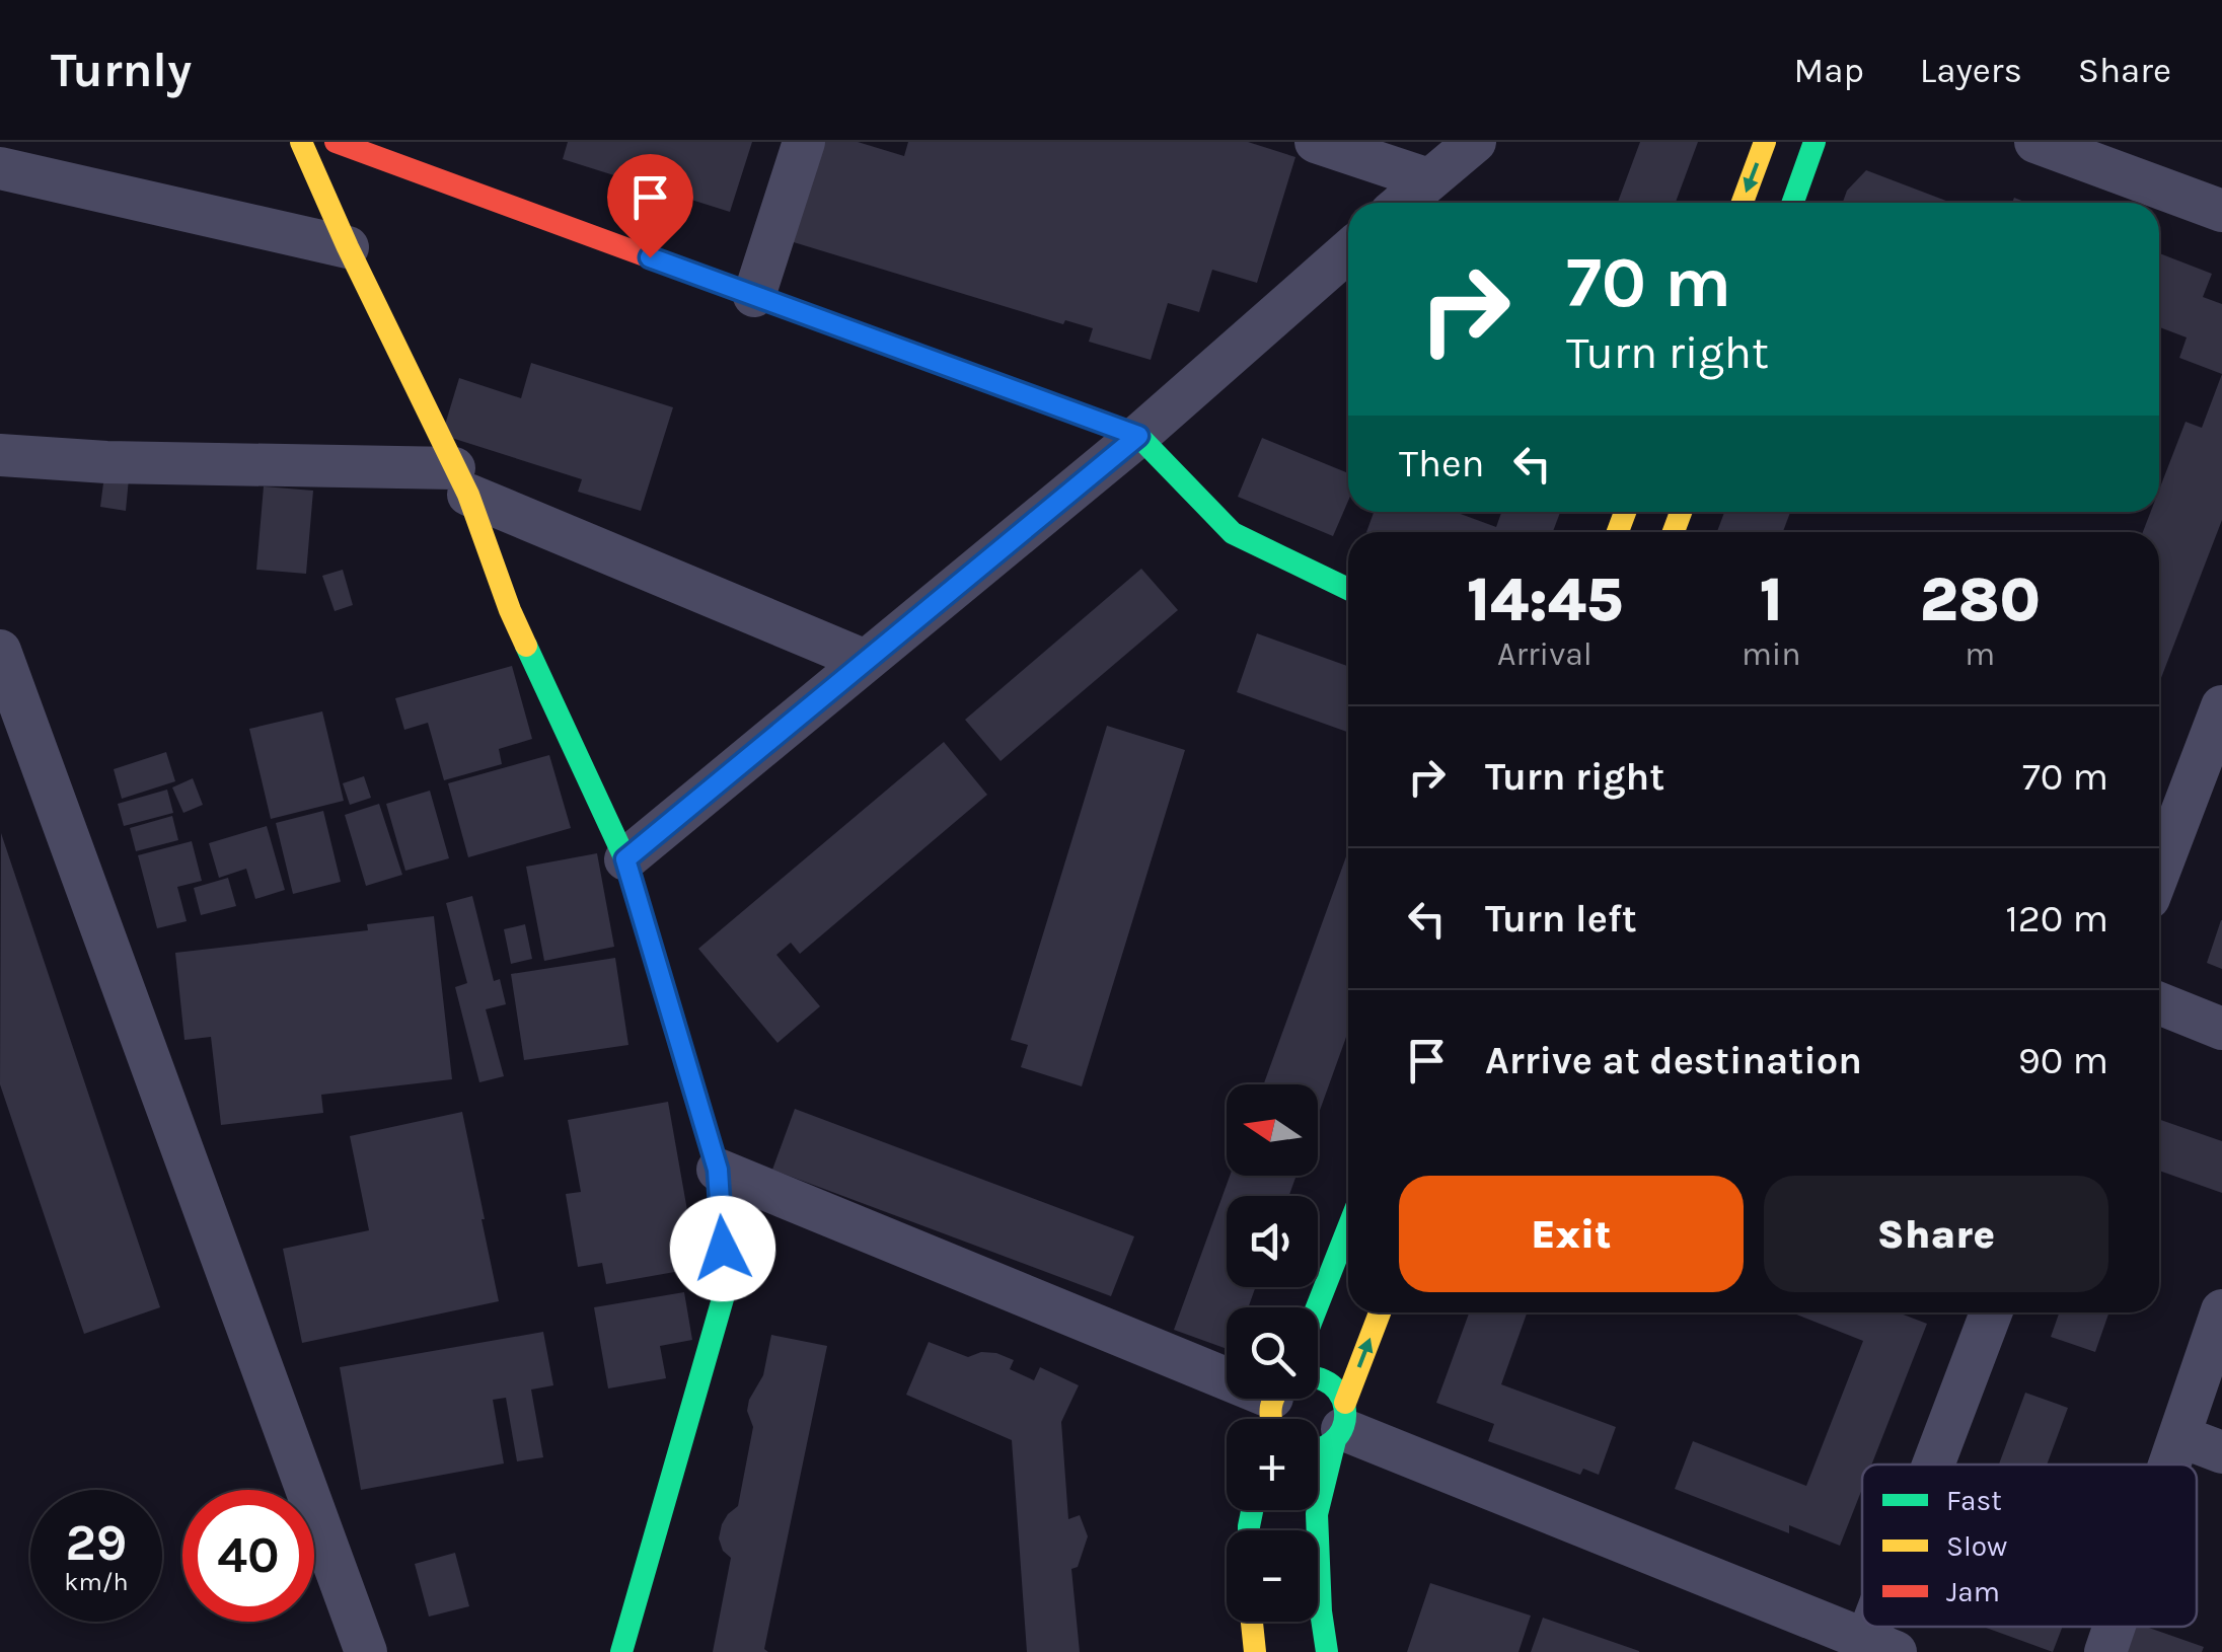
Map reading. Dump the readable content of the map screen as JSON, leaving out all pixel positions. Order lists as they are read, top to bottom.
{
  "legend": ["Fast", "Slow", "Jam"],
  "north": "left",
  "page": {
    "header": "Turnly",
    "nav": ["Map", "Layers", "Share"],
    "turn": ["70 m", "Turn right"],
    "then": "Then",
    "eta": [
      "14:45",
      "Arrival",
      "1",
      "min",
      "280",
      "m"
    ],
    "list": [
      {
        "name": "Turn right",
        "value": "70 m"
      },
      {
        "name": "Turn left",
        "value": "120 m"
      },
      {
        "name": "Arrive at destination",
        "value": "90 m"
      }
    ],
    "map_buttons": ["+", "−"],
    "buttons": ["Exit", "Share"],
    "speed": "29 km/h",
    "limit": "40"
  }
}
